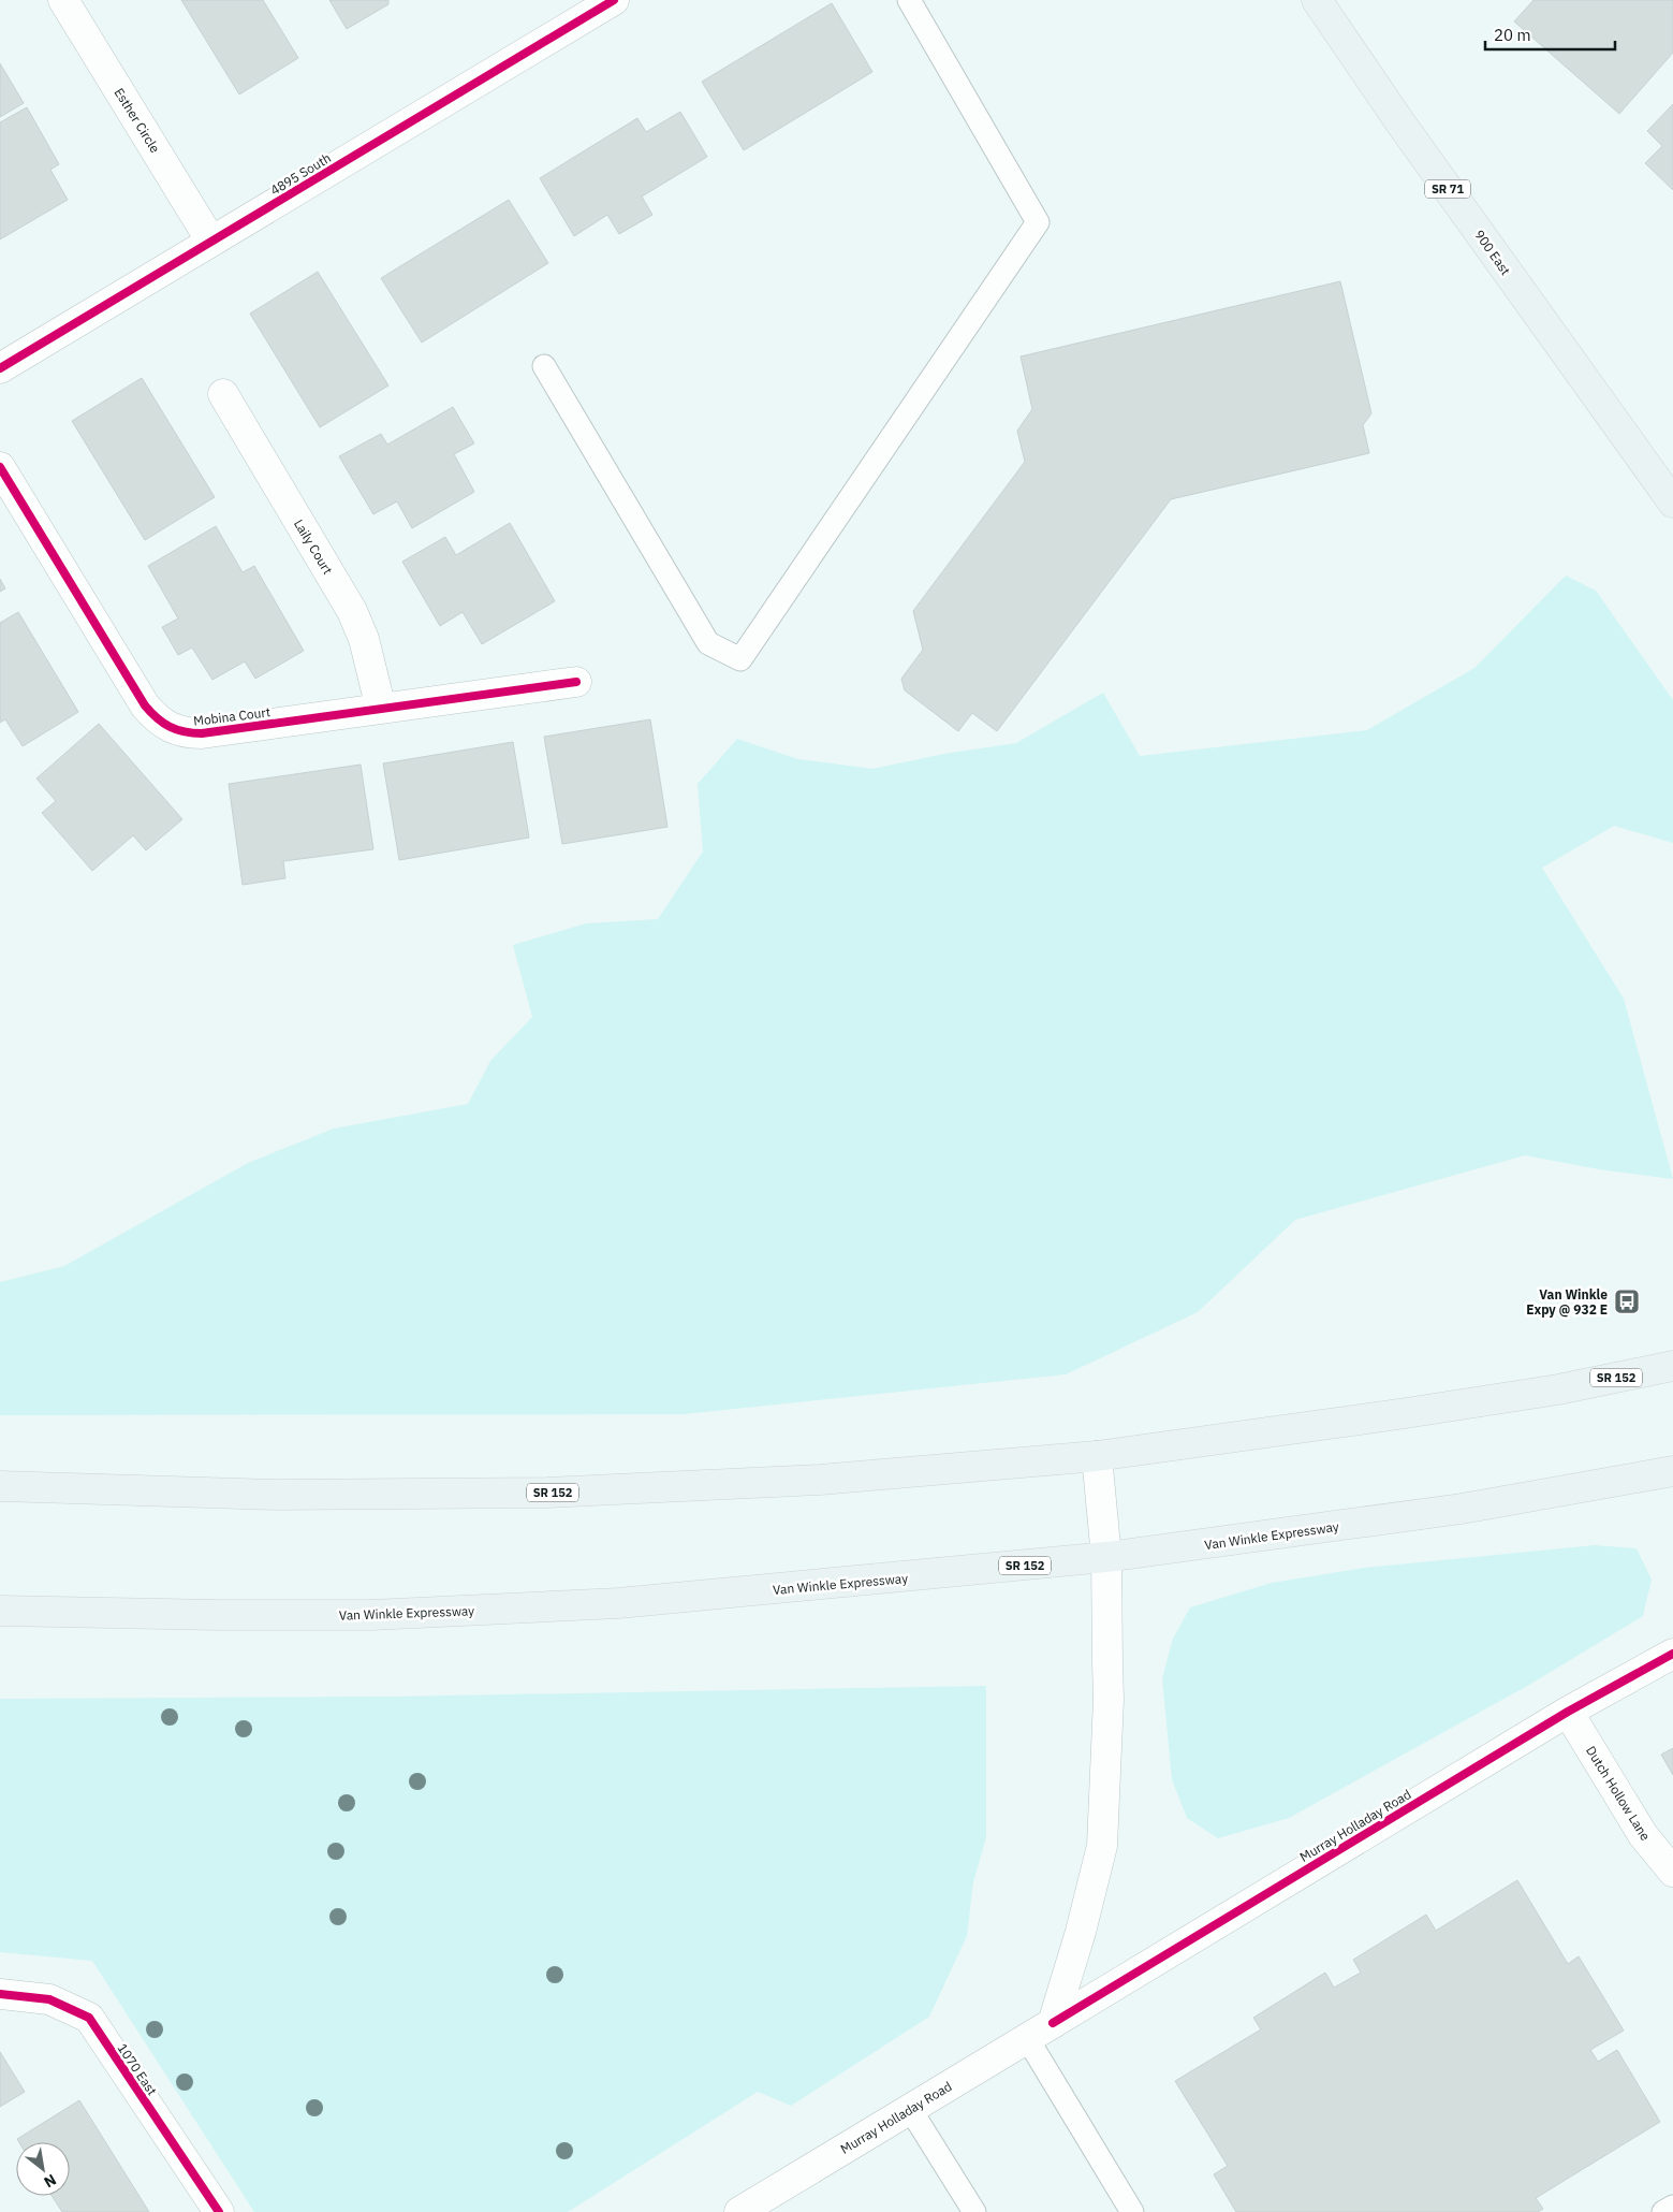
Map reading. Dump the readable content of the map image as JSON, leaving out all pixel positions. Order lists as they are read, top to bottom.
{
  "streets": {
    "main road": [
      "SR 71",
      "900 East",
      "SR 152",
      "Van Winkle Expressway"
    ],
    "street": [
      "Esther Circle",
      "4895 South",
      "Laily Court",
      "Mobina Court",
      "Dutch Hollow Lane",
      "Murray Holladay Road",
      "1070 East"
    ]
  },
  "crossings": [
    ["Esther Circle", "4895 South"],
    ["Laily Court", "Mobina Court"],
    ["Dutch Hollow Lane", "Murray Holladay Road"]
  ],
  "places": {
    "bus stop": ["Van Winkle Expy @ 932 E"]
  },
  "scale_bar": "20 m",
  "north": "bottom right"
}
